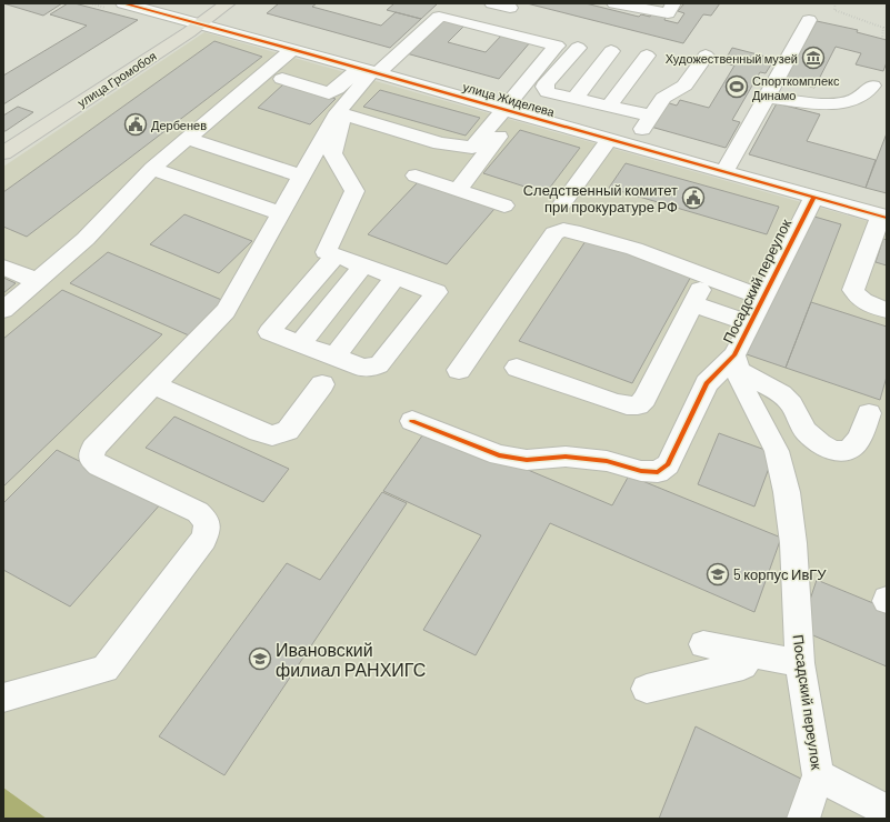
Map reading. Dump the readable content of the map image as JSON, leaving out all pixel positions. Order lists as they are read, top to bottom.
{
  "streets": {
    "main road": ["улица Громобоя"],
    "street": ["улица Жиделева", "Посадский переулок"]
  },
  "crossings": [
    ["улица Громобоя", "улица Жиделева"],
    ["улица Жиделева", "Посадский переулок"]
  ],
  "places": {
    "museum": ["Художественный музей"],
    "sports": ["Спорткомплекс Динамо"],
    "public building": ["Дербенев", "Следственный комитет при прокуратуре РФ"],
    "school or university": ["5 корпус ИвГУ", "Ивановский филиал РАНХИГС"]
  }
}
